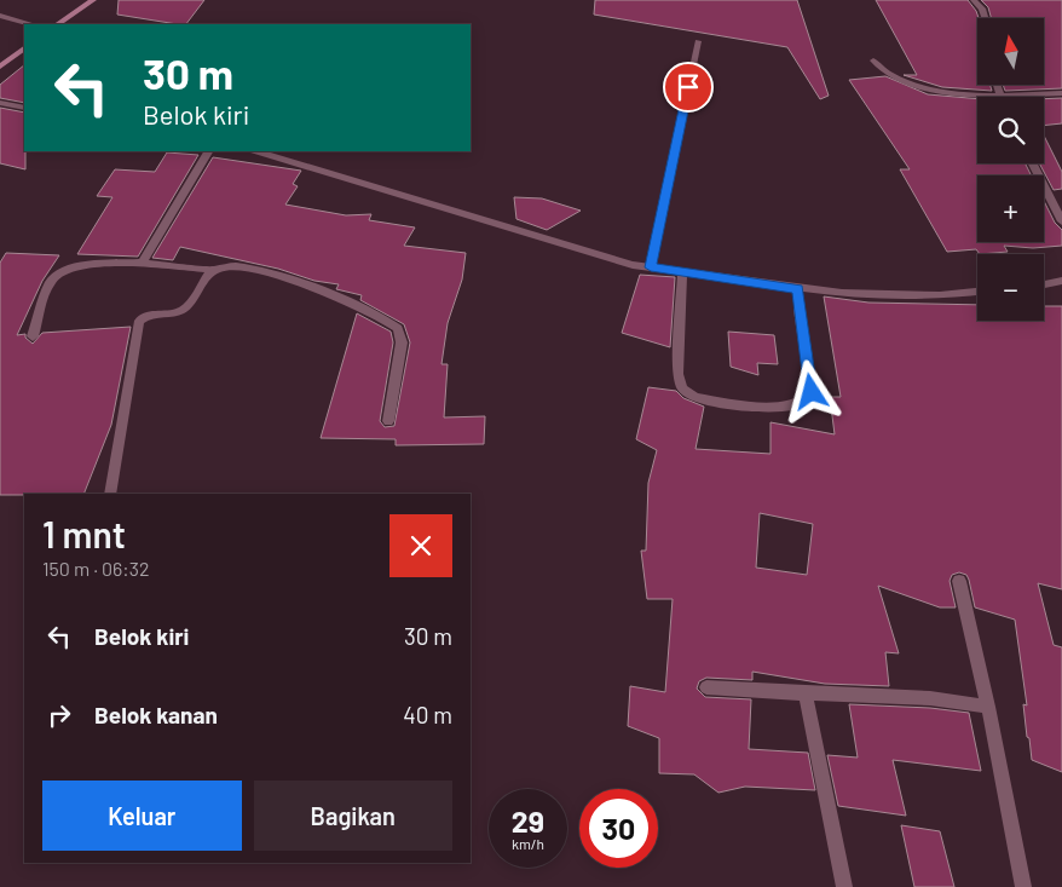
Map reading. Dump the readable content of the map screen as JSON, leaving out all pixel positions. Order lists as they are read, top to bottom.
{
  "north": "top",
  "page": {
    "map_buttons": ["+", "−"],
    "turn": ["30 m", "Belok kiri"],
    "heading": ["1 mnt", "150 m · 06:32"],
    "list": [
      {
        "name": "Belok kiri",
        "value": "30 m"
      },
      {
        "name": "Belok kanan",
        "value": "40 m"
      }
    ],
    "buttons": ["Keluar", "Bagikan"],
    "speed": "29 km/h",
    "limit": "30"
  }
}
